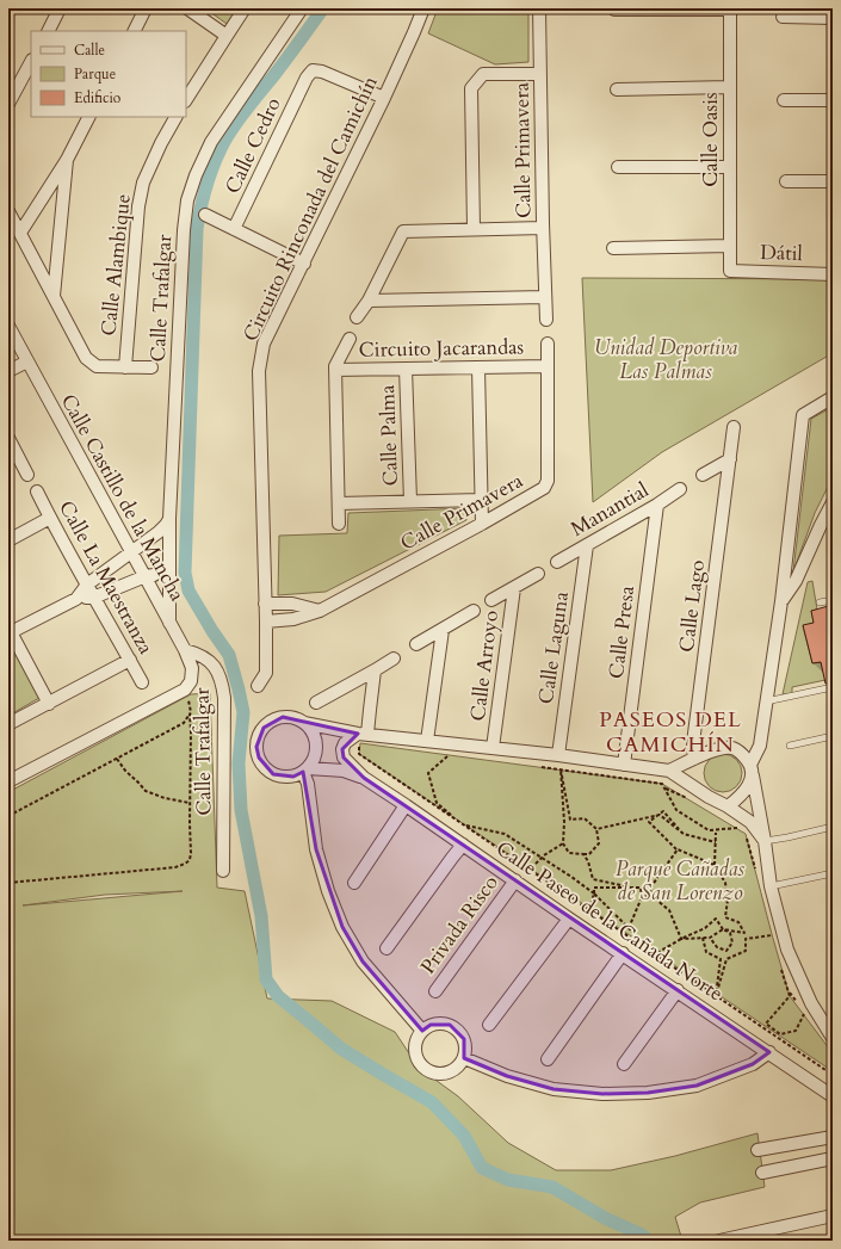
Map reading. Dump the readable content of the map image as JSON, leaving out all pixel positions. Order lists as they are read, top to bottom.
{
  "streets": {
    "street": [
      "Calle Oasis",
      "Calle Cedro",
      "Calle Primavera",
      "Circuito Rinconada del Camichín",
      "Dátil",
      "Calle Alambique",
      "Calle Trafalgar",
      "Circuito Jacarandas",
      "Calle Palma",
      "Calle Castillo de la Mancha",
      "Manantial",
      "Calle La Maestranza",
      "Calle Lago",
      "Calle Presa",
      "Calle Laguna",
      "Calle Arroyo",
      "Calle Paseo de la Cañada Norte",
      "Privada Risco"
    ]
  },
  "crossings": [
    ["Calle Oasis", "Dátil"],
    ["Calle Cedro", "Circuito Rinconada del Camichín"],
    ["Calle Primavera", "Circuito Rinconada del Camichín"],
    ["Calle Primavera", "Circuito Jacarandas"],
    ["Calle Trafalgar", "Calle Castillo de la Mancha"],
    ["Circuito Jacarandas", "Calle Palma"],
    ["Manantial", "Calle Presa"],
    ["Manantial", "Calle Laguna"],
    ["Calle Paseo de la Cañada Norte", "Privada Risco"]
  ],
  "districts": ["PASEOS DEL CAMICHÍN"],
  "parks": ["Unidad Deportiva Las Palmas", "Parque Cañadas de San Lorenzo"],
  "legend": ["Calle", "Parque", "Edificio"]
}
